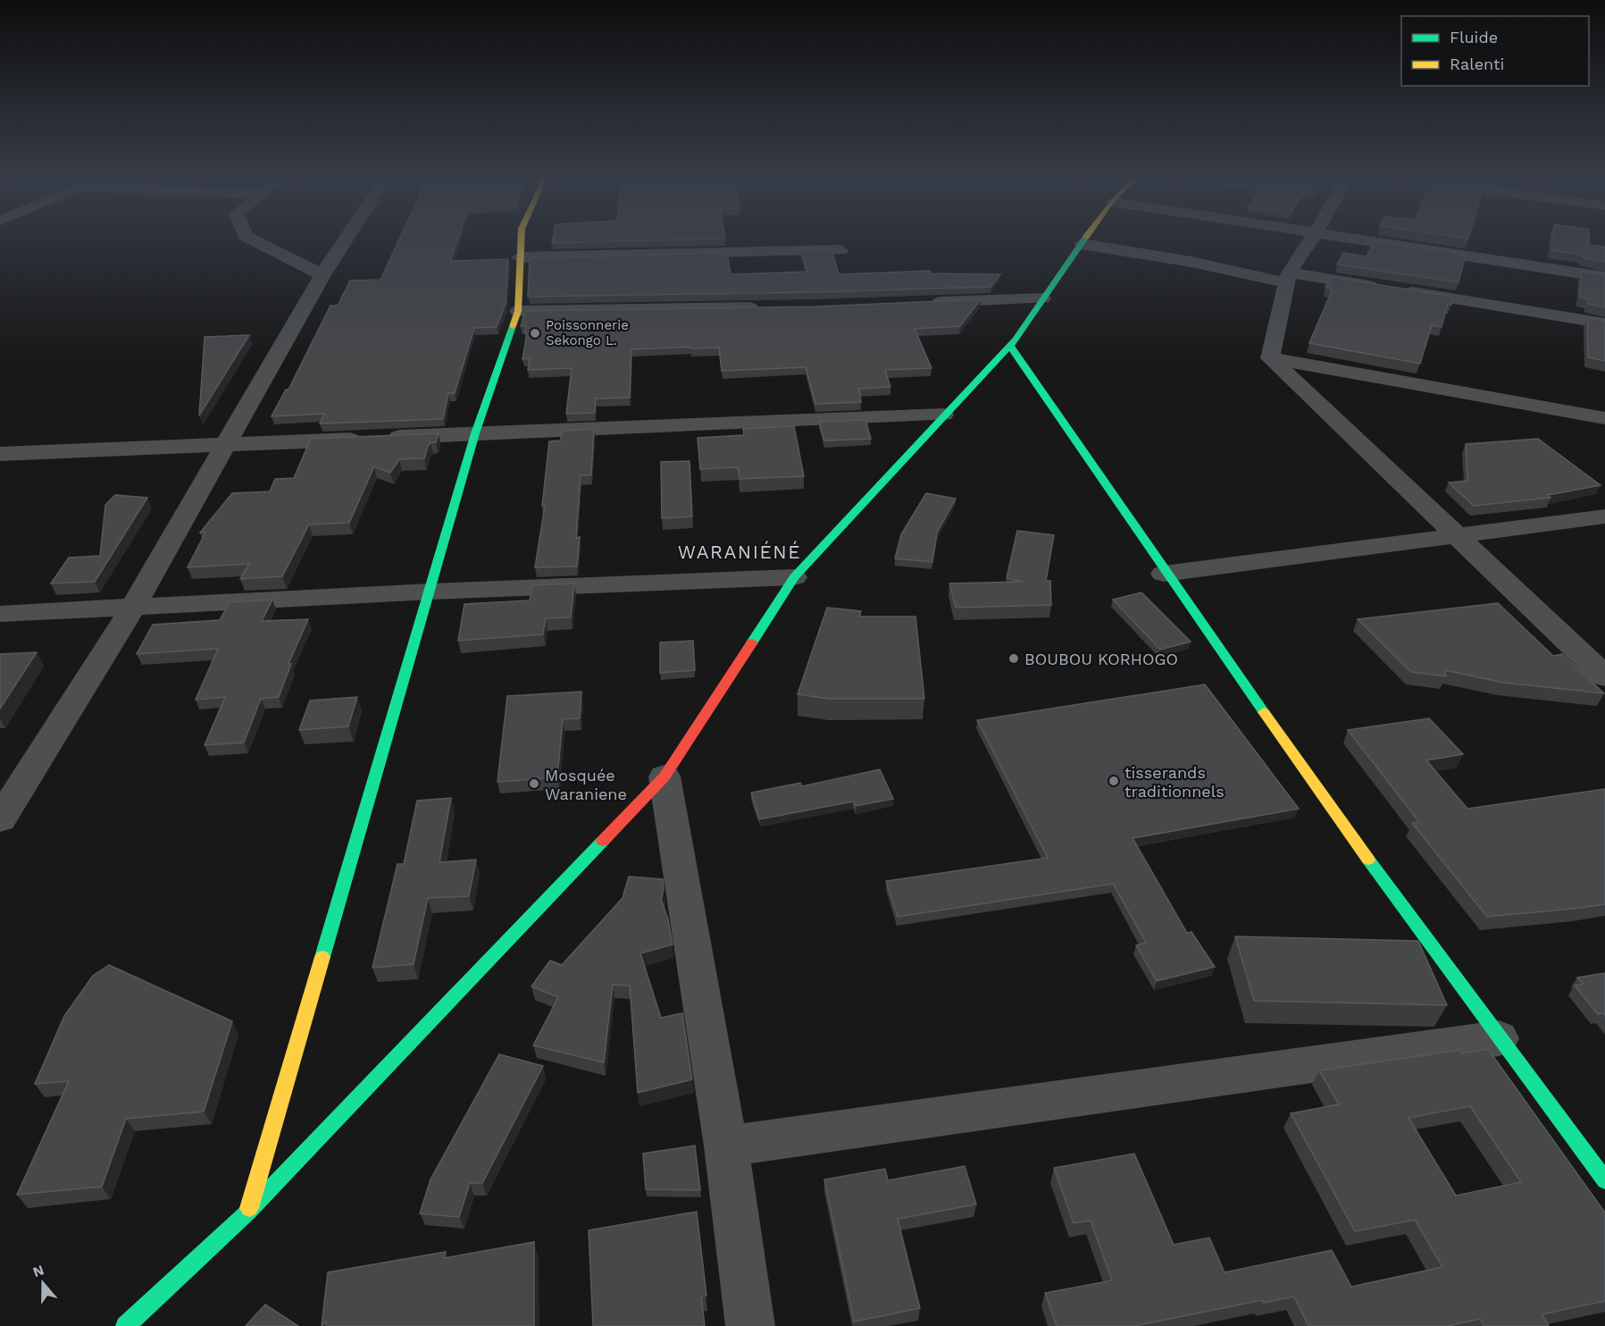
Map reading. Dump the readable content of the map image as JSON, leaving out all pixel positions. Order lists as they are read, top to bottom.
{
  "districts": ["WARANIÉNÉ"],
  "places": [
    "Poissonnerie Sekongo L.",
    "BOUBOU KORHOGO",
    "tisserands traditionnels",
    "Mosquée Waraniene"
  ],
  "legend": ["Fluide", "Ralenti"],
  "north": "top"
}
